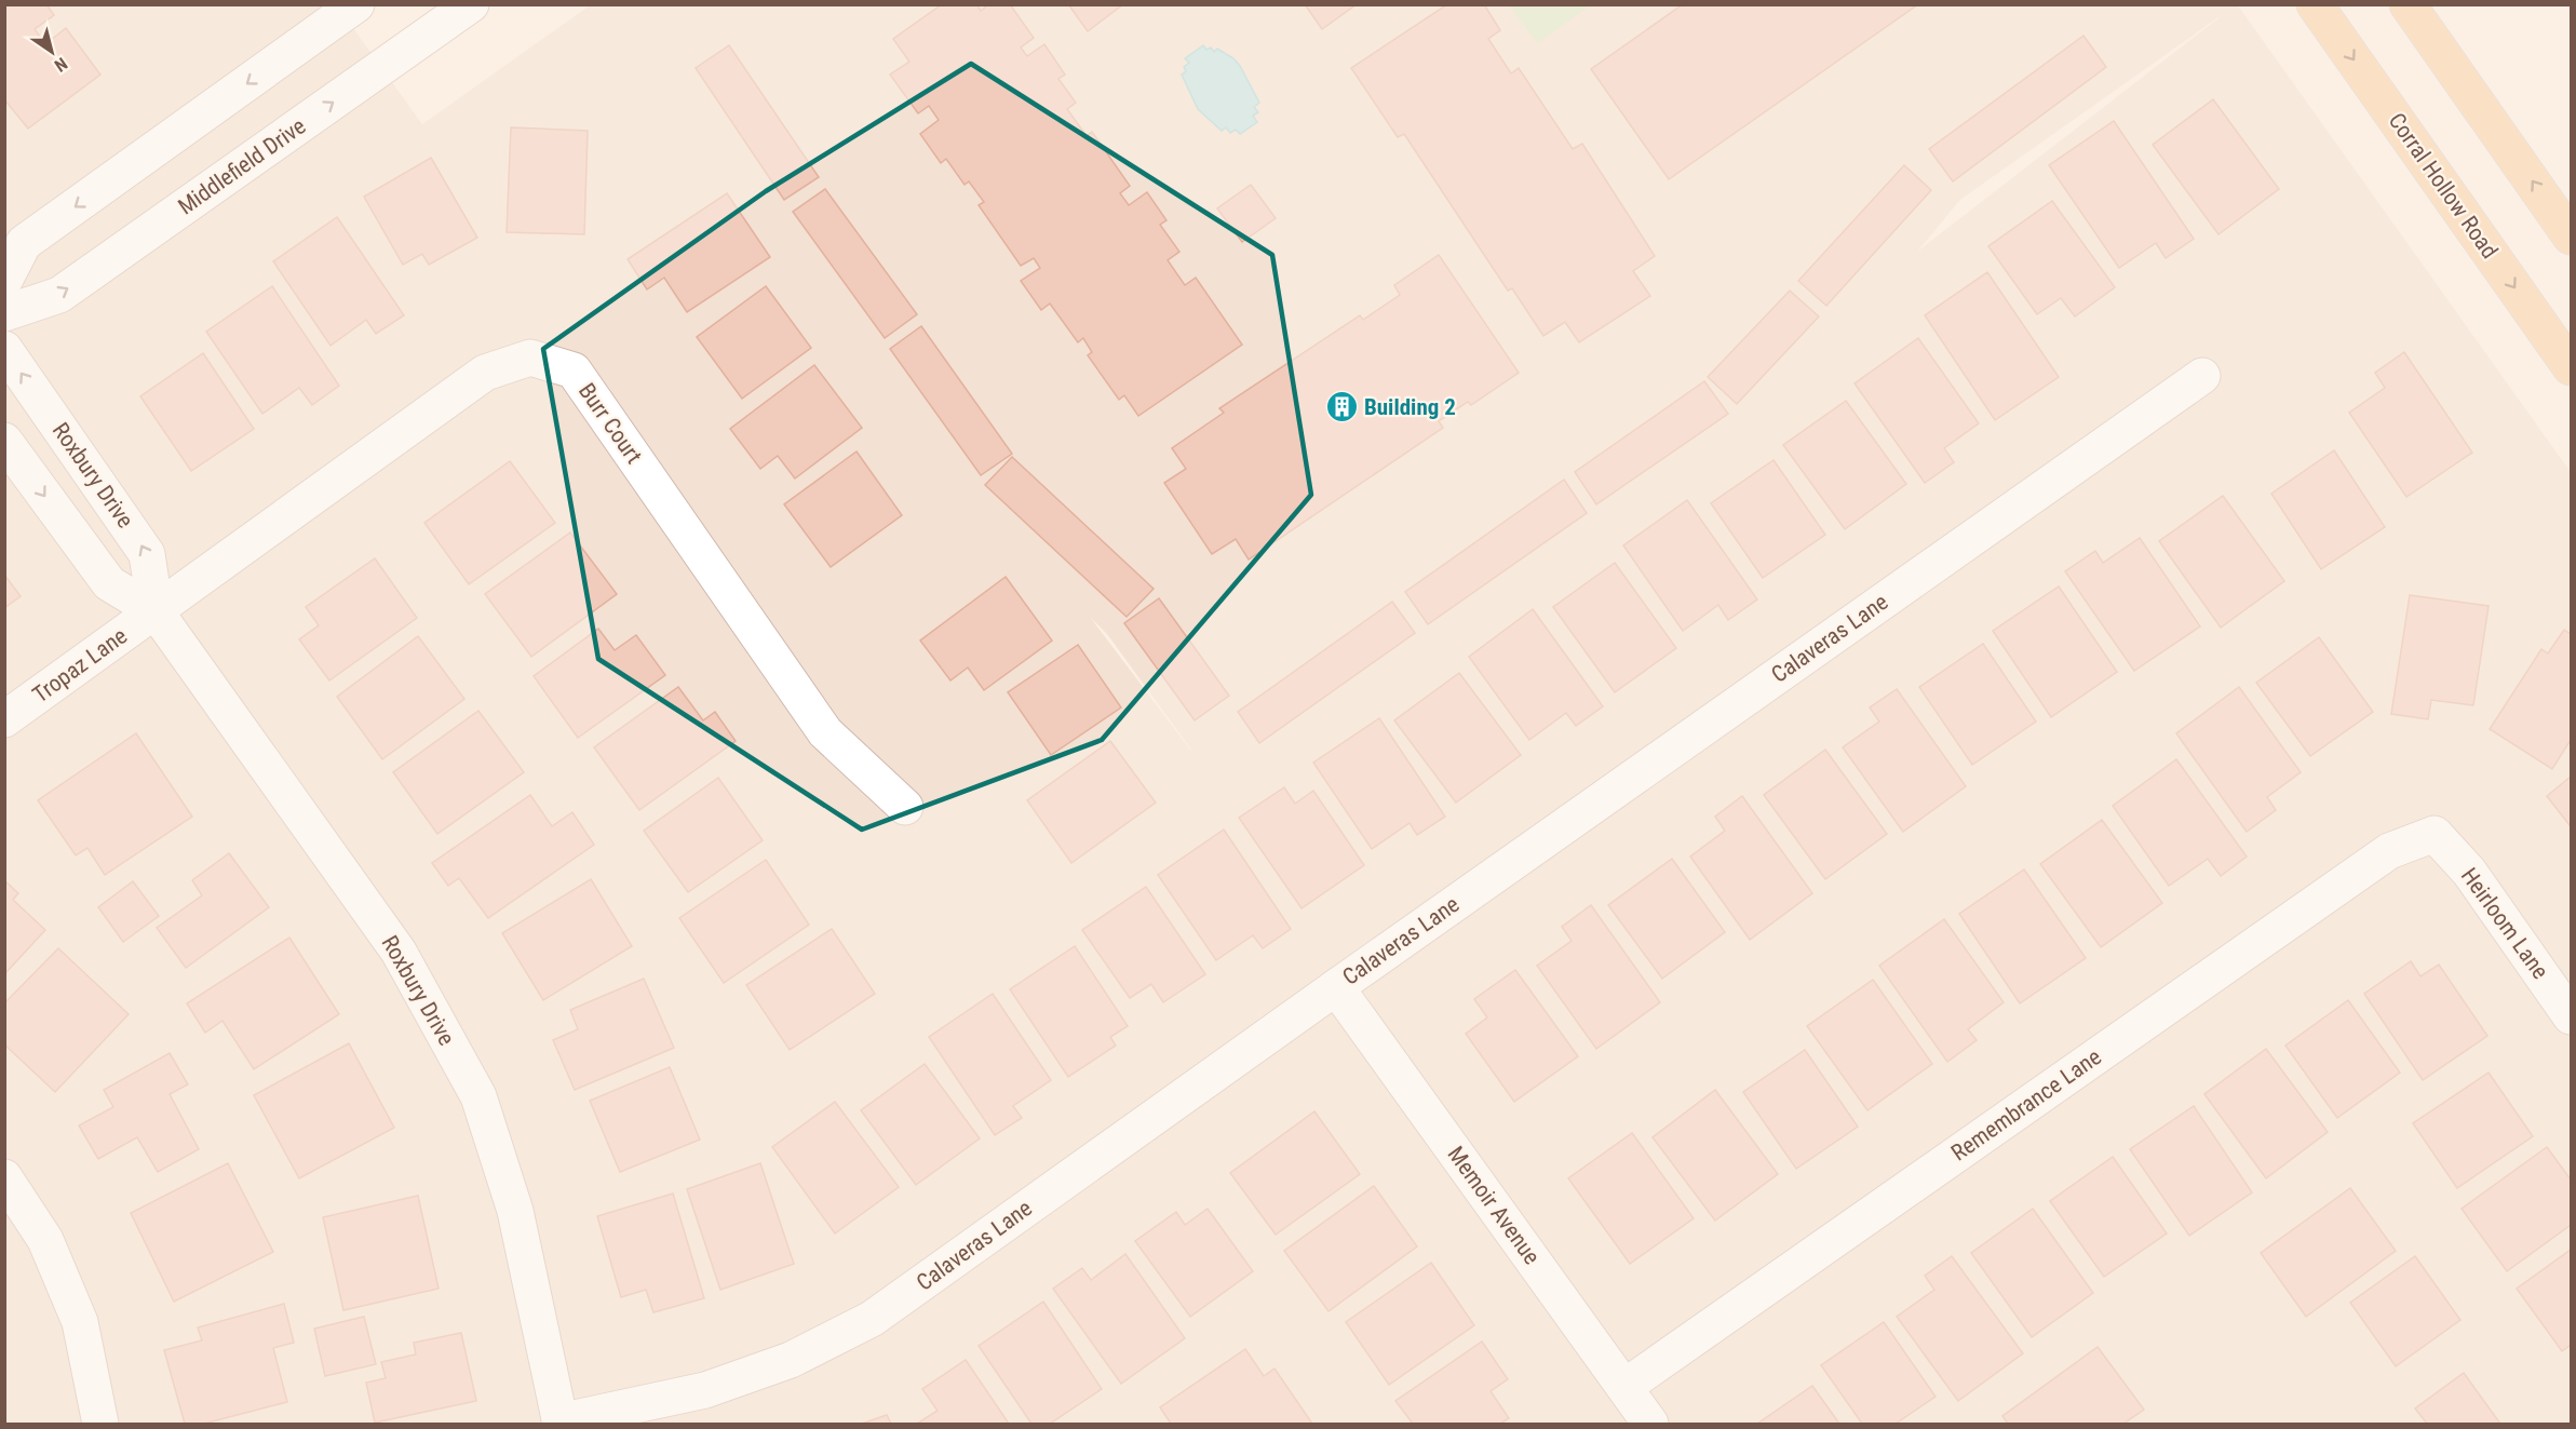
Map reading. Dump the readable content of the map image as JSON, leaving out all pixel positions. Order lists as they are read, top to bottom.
{
  "streets": {
    "main road": ["Corral Hollow Road"],
    "street": [
      "Middlefield Drive",
      "Burr Court",
      "Roxbury Drive",
      "Calaveras Lane",
      "Tropaz Lane",
      "Heirloom Lane",
      "Remembrance Lane",
      "Memoir Avenue"
    ]
  },
  "crossings": [
    ["Burr Court", "Roxbury Drive"],
    ["Burr Court", "Tropaz Lane"],
    ["Roxbury Drive", "Calaveras Lane"],
    ["Roxbury Drive", "Tropaz Lane"],
    ["Calaveras Lane", "Memoir Avenue"],
    ["Heirloom Lane", "Remembrance Lane"],
    ["Remembrance Lane", "Memoir Avenue"]
  ],
  "places": {
    "building": ["Building 2"]
  },
  "north": "bottom right"
}
